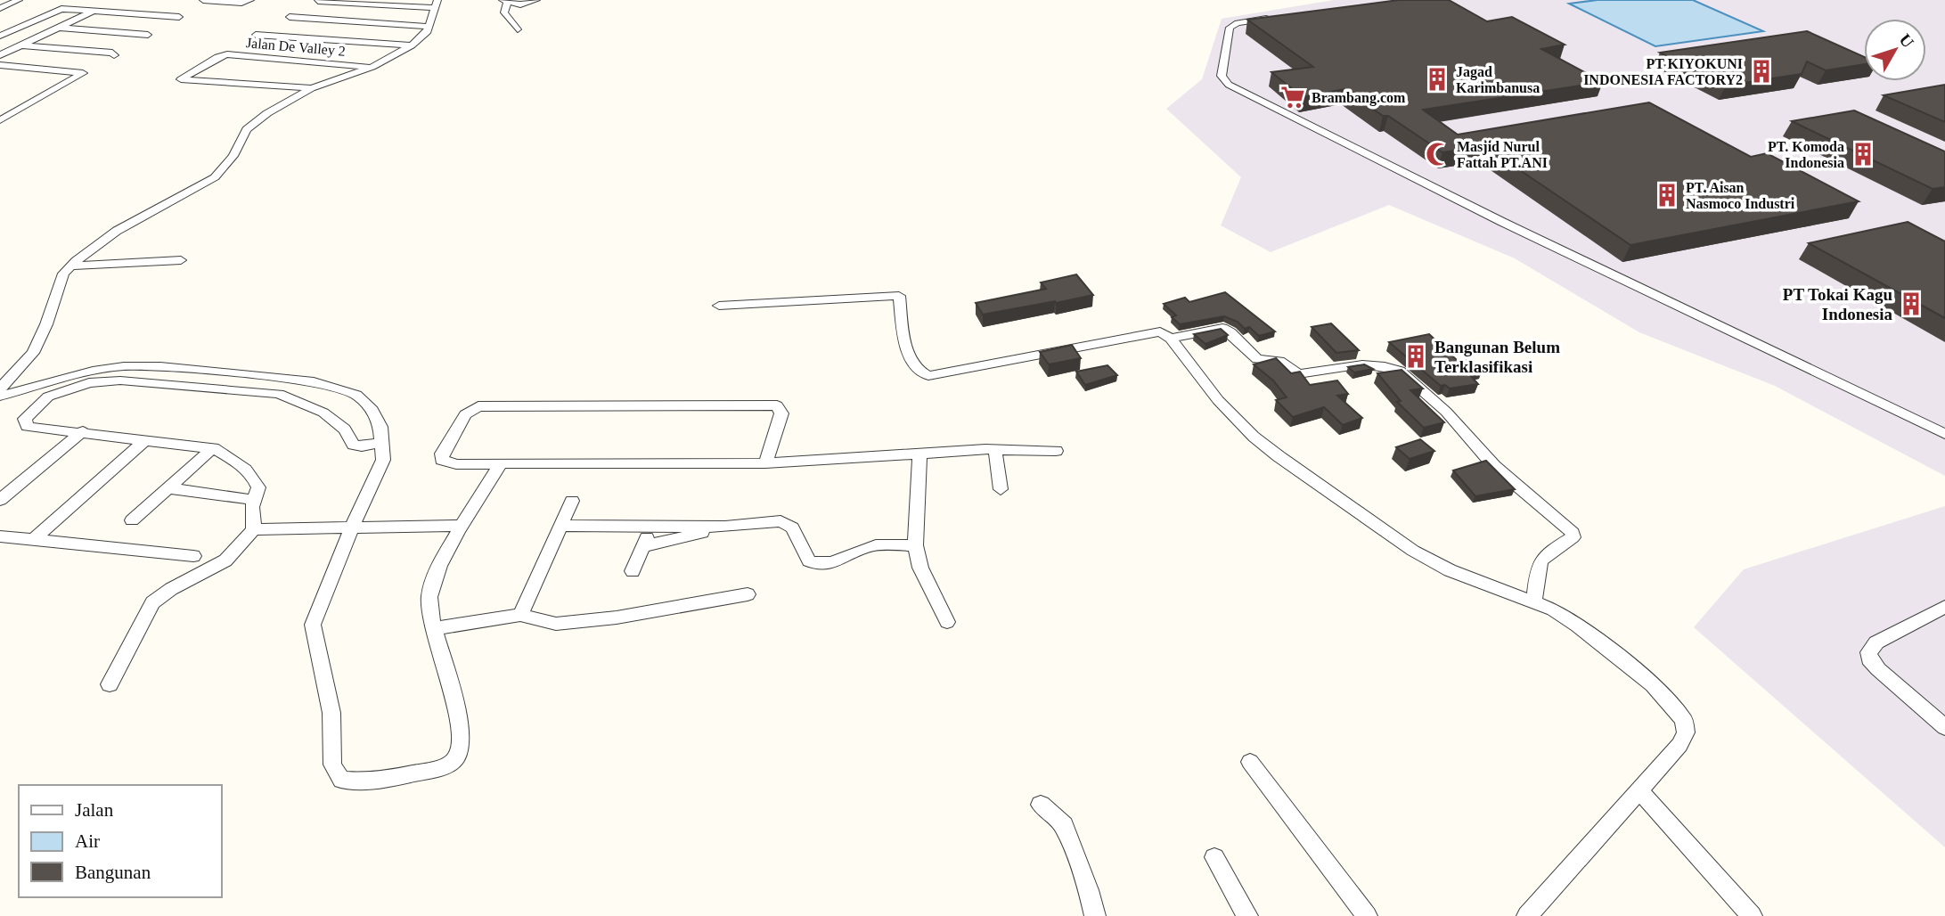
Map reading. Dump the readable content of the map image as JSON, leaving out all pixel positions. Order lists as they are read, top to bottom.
{
  "streets": {
    "street": ["Jalan De Valley 2"]
  },
  "places": {
    "building": [
      "PT KIYOKUNI INDONESIA FACTORY2",
      "Jagad Karimbanusa",
      "PT. Komoda Indonesia",
      "PT. Aisan Nasmoco Industri",
      "PT Tokai Kagu Indonesia",
      "Bangunan Belum Terklasifikasi"
    ],
    "supermarket": ["Brambang.com"],
    "mosque": ["Masjid Nurul Fattah PT.ANI"]
  },
  "legend": ["Jalan", "Air", "Bangunan"],
  "north": "top right"
}
